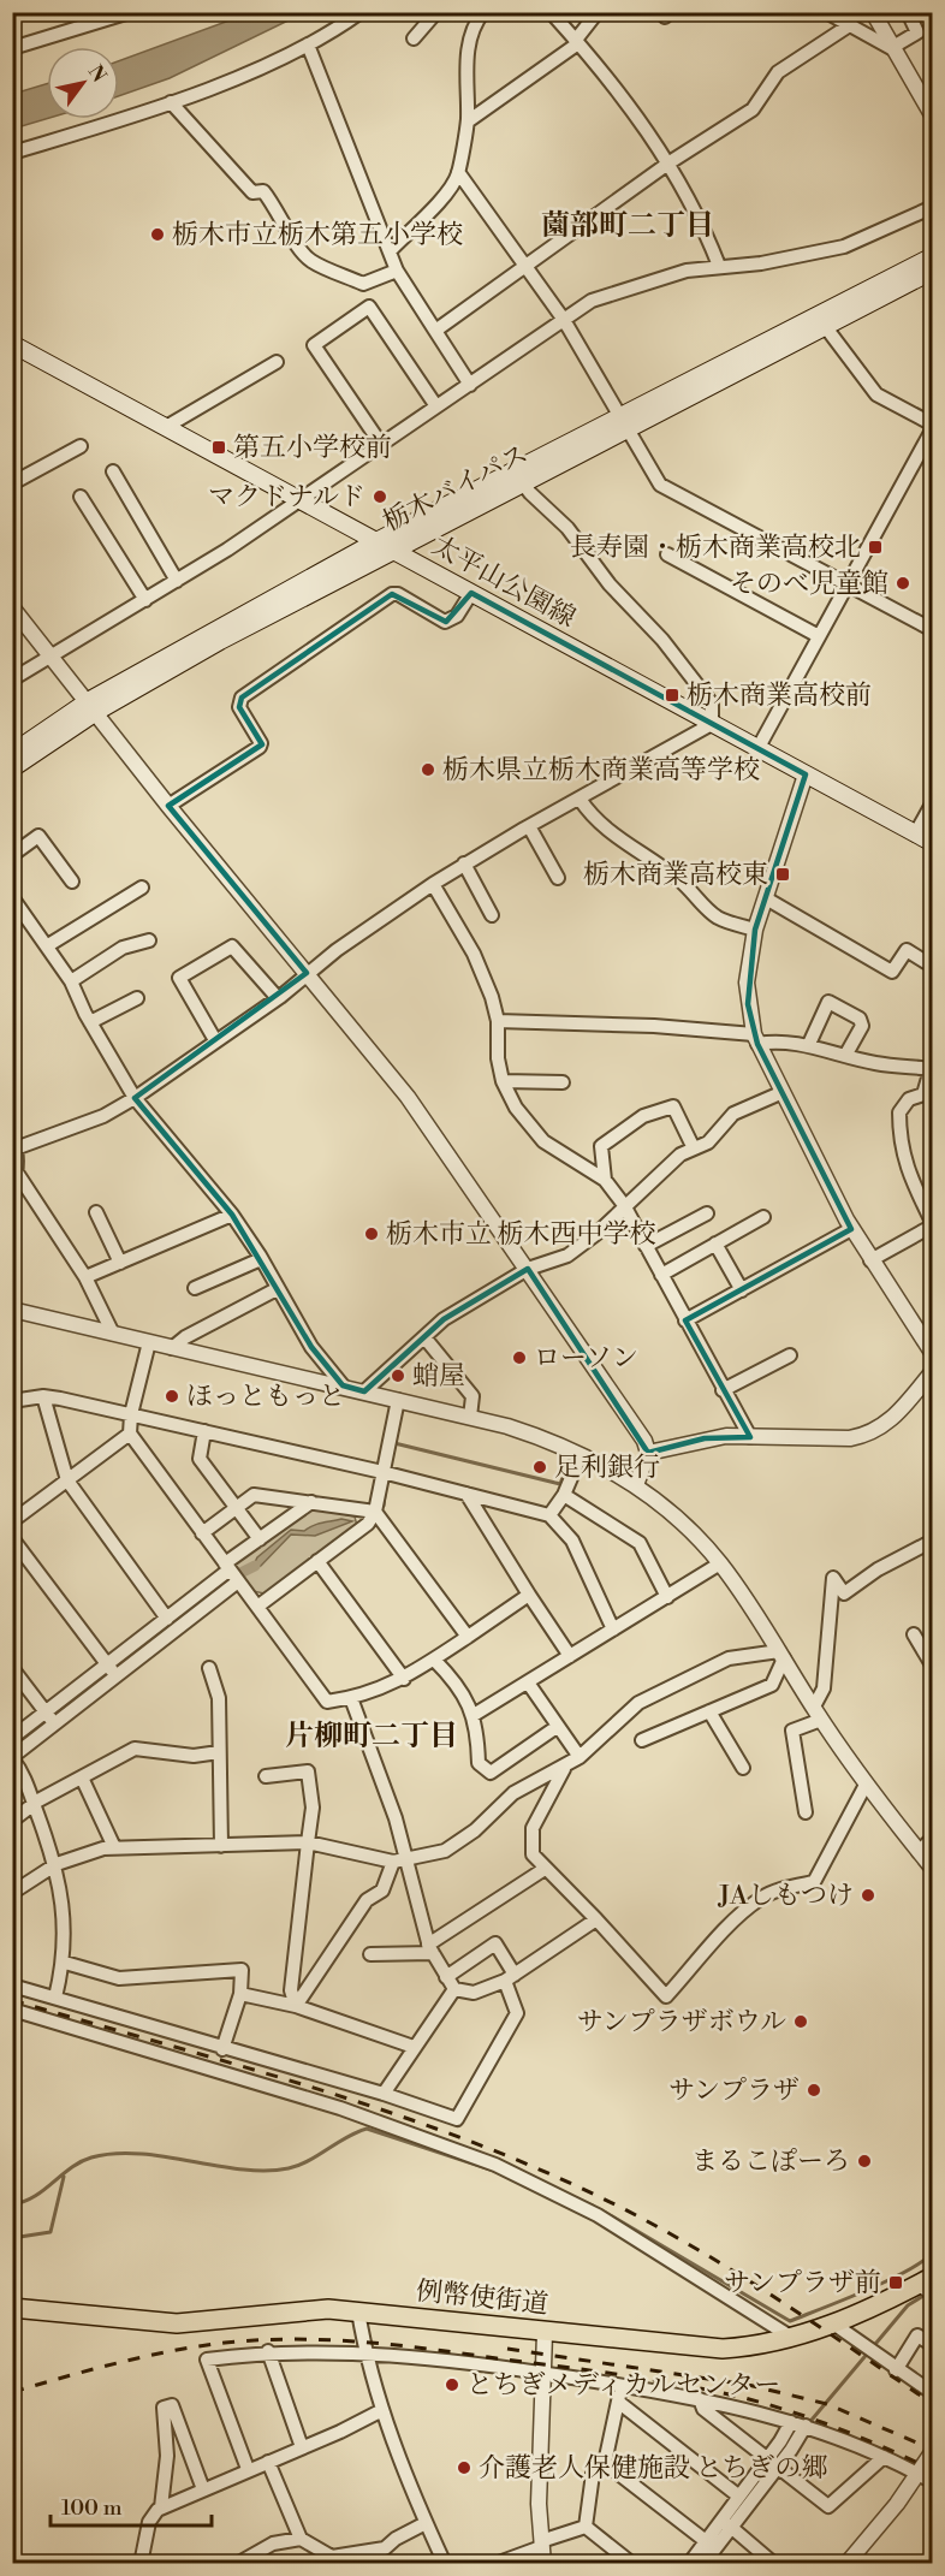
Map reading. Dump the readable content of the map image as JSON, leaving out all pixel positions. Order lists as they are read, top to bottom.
{
  "streets": {
    "main road": ["栃木バイパス", "太平山公園線", "例幣使街道"]
  },
  "crossings": [
    ["栃木バイパス", "太平山公園線"]
  ],
  "districts": ["薗部町二丁目", "片柳町二丁目"],
  "places": {
    "other": [
      "栃木市立栃木第五小学校",
      "マクドナルド",
      "そのべ児童館",
      "栃木県立栃木商業高等学校",
      "栃木市立 栃木西中学校",
      "ローソン",
      "蛸屋",
      "ほっともっと",
      "足利銀行",
      "JAしもつけ",
      "サンプラザボウル",
      "サンプラザ",
      "まるこぽーろ",
      "とちぎメディカルセンター",
      "介護老人保健施設 とちぎの郷"
    ],
    "transit": [
      "第五小学校前",
      "長寿園・栃木商業高校北",
      "栃木商業高校前",
      "栃木商業高校東",
      "サンプラザ前"
    ]
  },
  "scale_bar": "100 m",
  "north": "top right"
}
